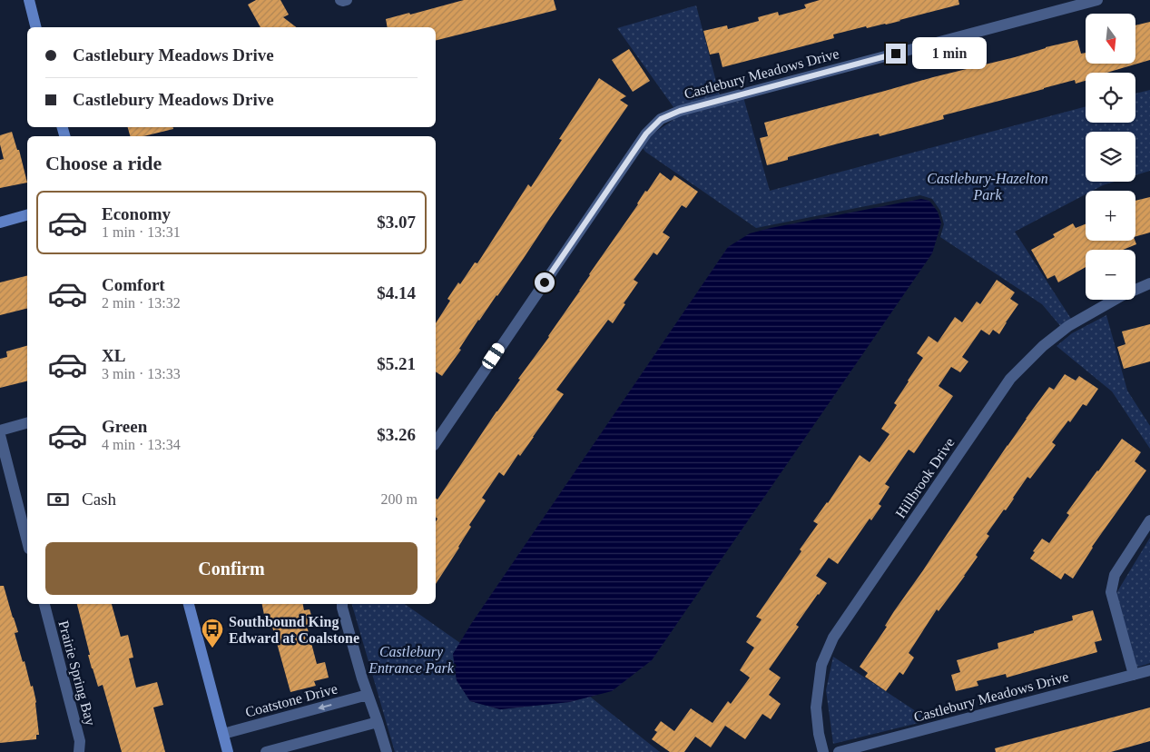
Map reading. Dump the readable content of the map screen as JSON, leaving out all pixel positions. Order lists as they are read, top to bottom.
{
  "streets": {
    "street": [
      "Castlebury Meadows Drive",
      "Hillbrook Drive",
      "Prairie Spring Bay",
      "Coatstone Drive"
    ]
  },
  "parks": ["Castlebury-Hazelton Park", "Castlebury Entrance Park"],
  "places": {
    "bus stop": ["Southbound King Edward at Coalstone"]
  },
  "north": "bottom",
  "page": {
    "map_buttons": ["+", "−"],
    "banner": ["Castlebury Meadows Drive", "Castlebury Meadows Drive"],
    "bubble": "1 min",
    "heading": "Choose a ride",
    "list": [
      {
        "name": "Economy",
        "note": "1 min · 13:31",
        "value": "$3.07"
      },
      {
        "name": "Comfort",
        "note": "2 min · 13:32",
        "value": "$4.14"
      },
      {
        "name": "XL",
        "note": "3 min · 13:33",
        "value": "$5.21"
      },
      {
        "name": "Green",
        "note": "4 min · 13:34",
        "value": "$3.26"
      }
    ],
    "pay": ["Cash", "200 m"],
    "buttons": "Confirm"
  }
}
